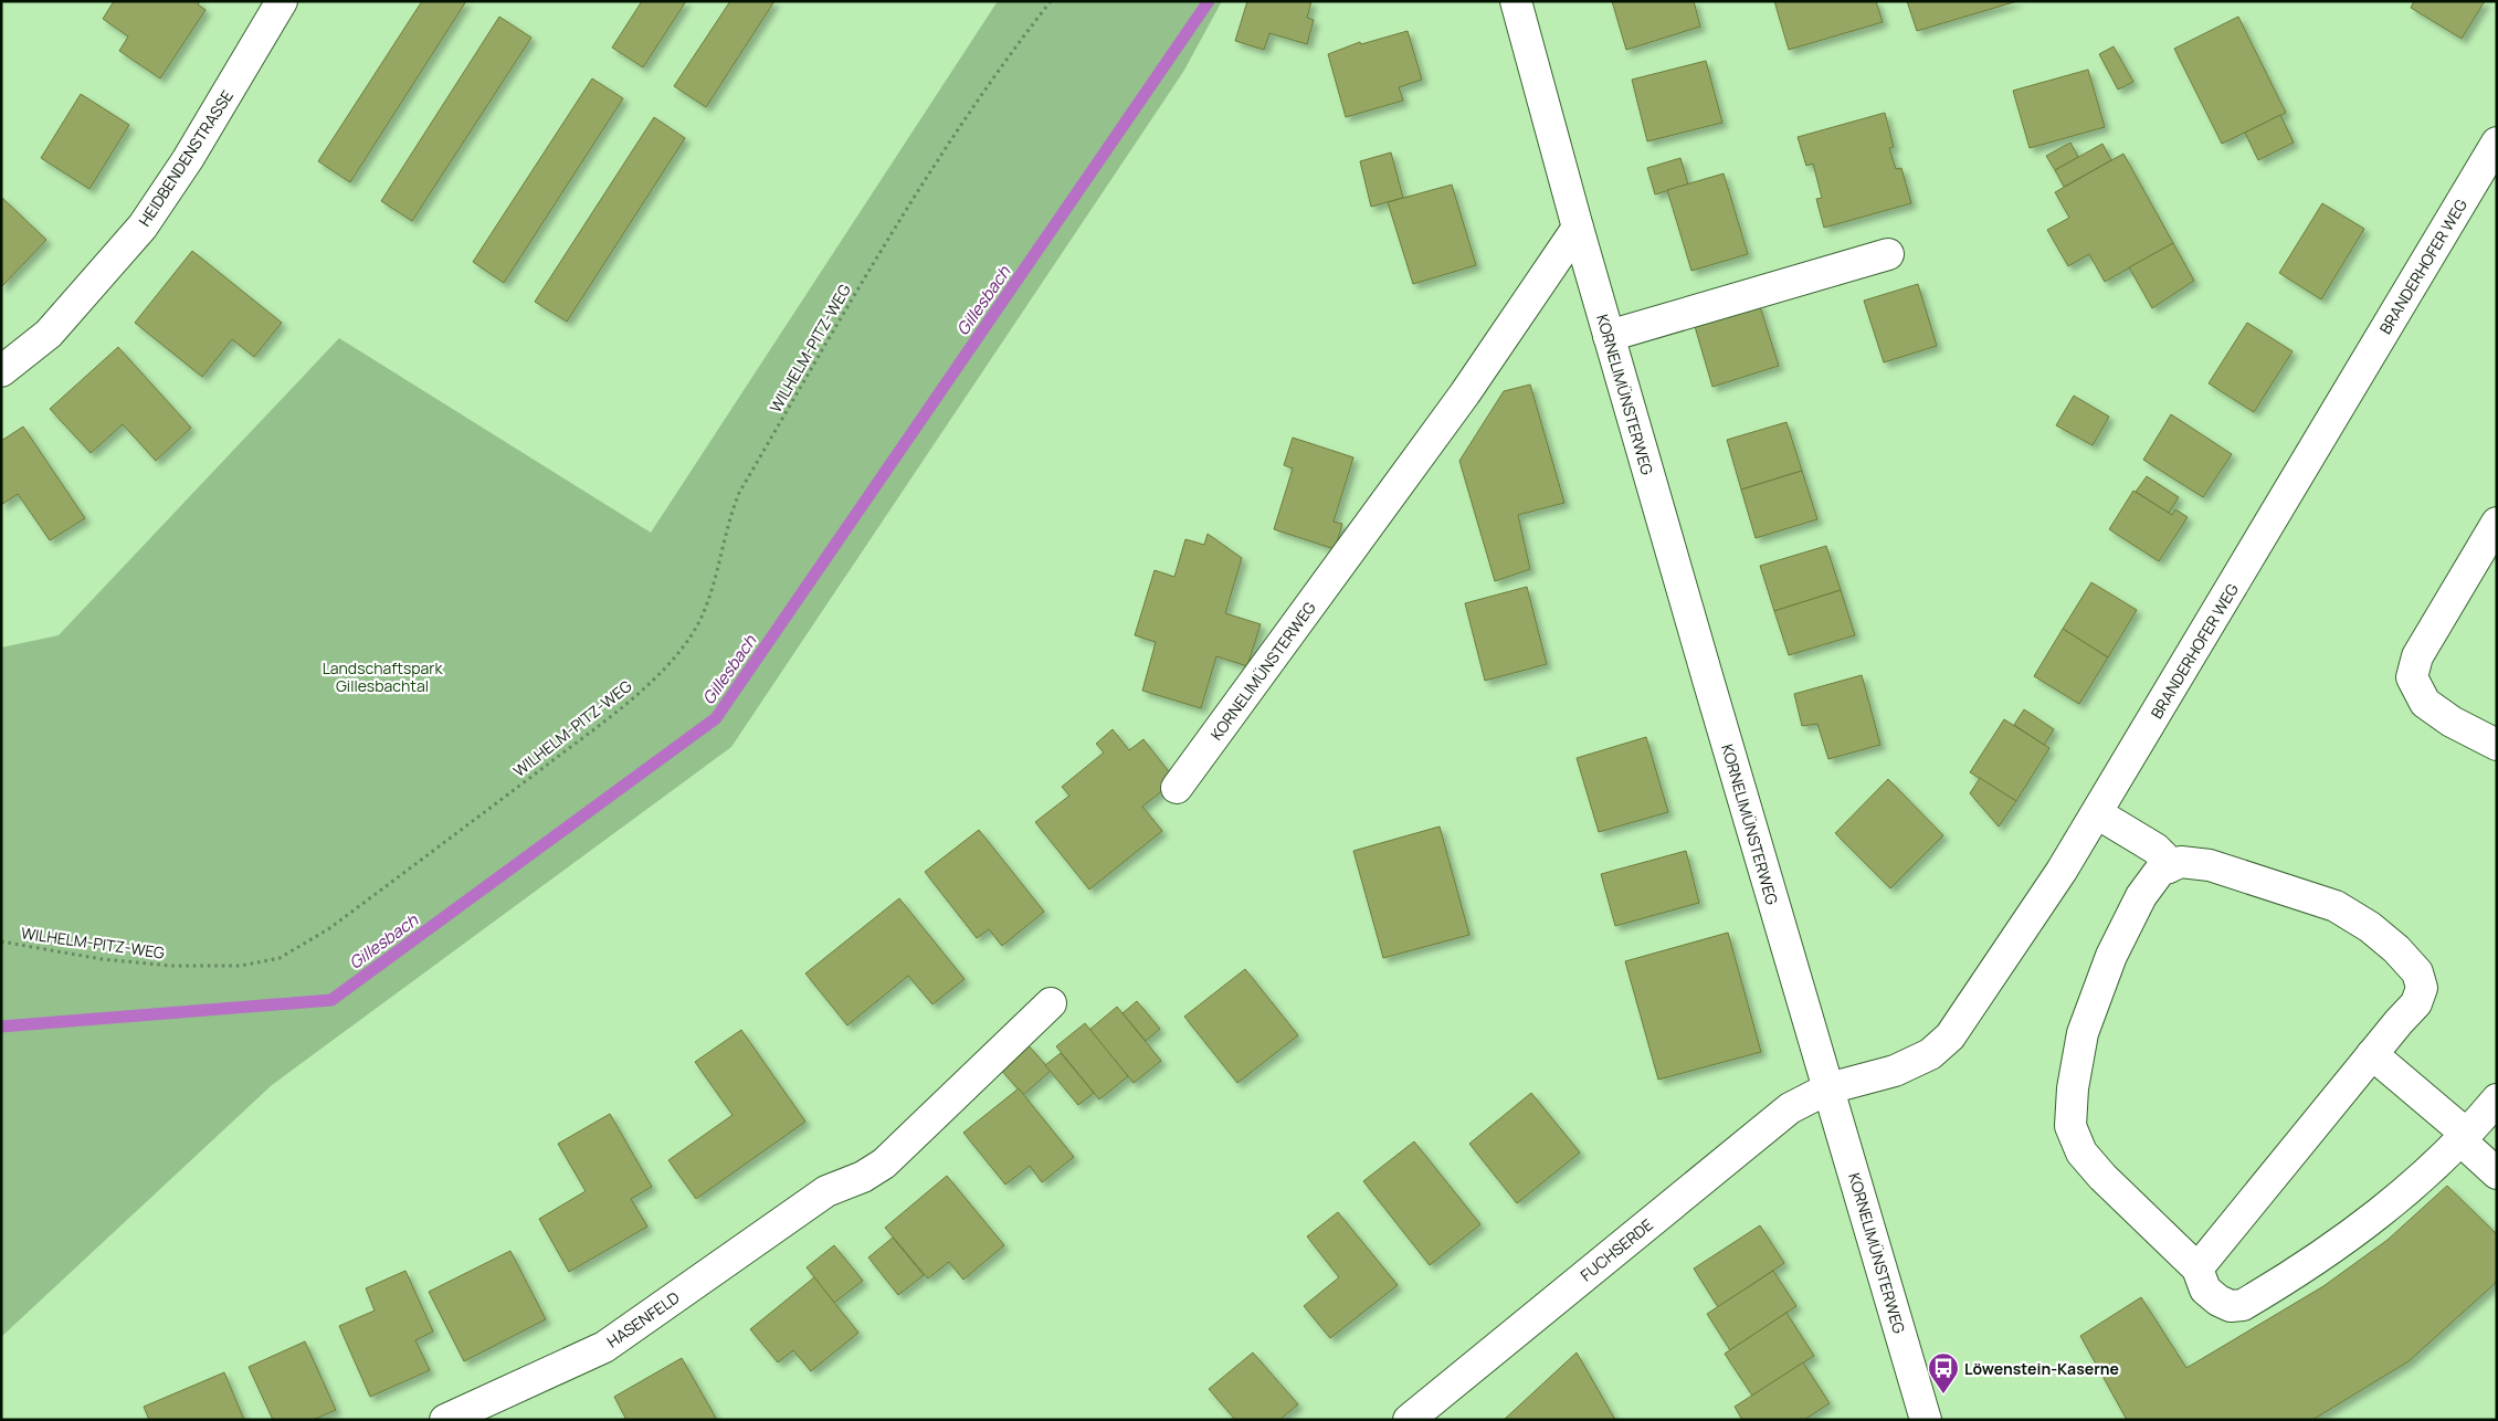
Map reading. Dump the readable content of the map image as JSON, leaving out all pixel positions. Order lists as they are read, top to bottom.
{
  "streets": {
    "street": [
      "HEIDBENDENSTRASSE",
      "BRANDERHOFER WEG",
      "KORNELIMÜNSTERWEG",
      "FUCHSERDE",
      "HASENFELD"
    ],
    "path": ["WILHELM-PITZ-WEG"]
  },
  "crossings": [
    ["BRANDERHOFER WEG", "KORNELIMÜNSTERWEG"],
    ["BRANDERHOFER WEG", "FUCHSERDE"],
    ["KORNELIMÜNSTERWEG", "FUCHSERDE"]
  ],
  "water": ["Gillesbach"],
  "parks": ["Landschaftspark Gillesbachtal"],
  "places": {
    "bus stop": ["Löwenstein-Kaserne"]
  }
}
